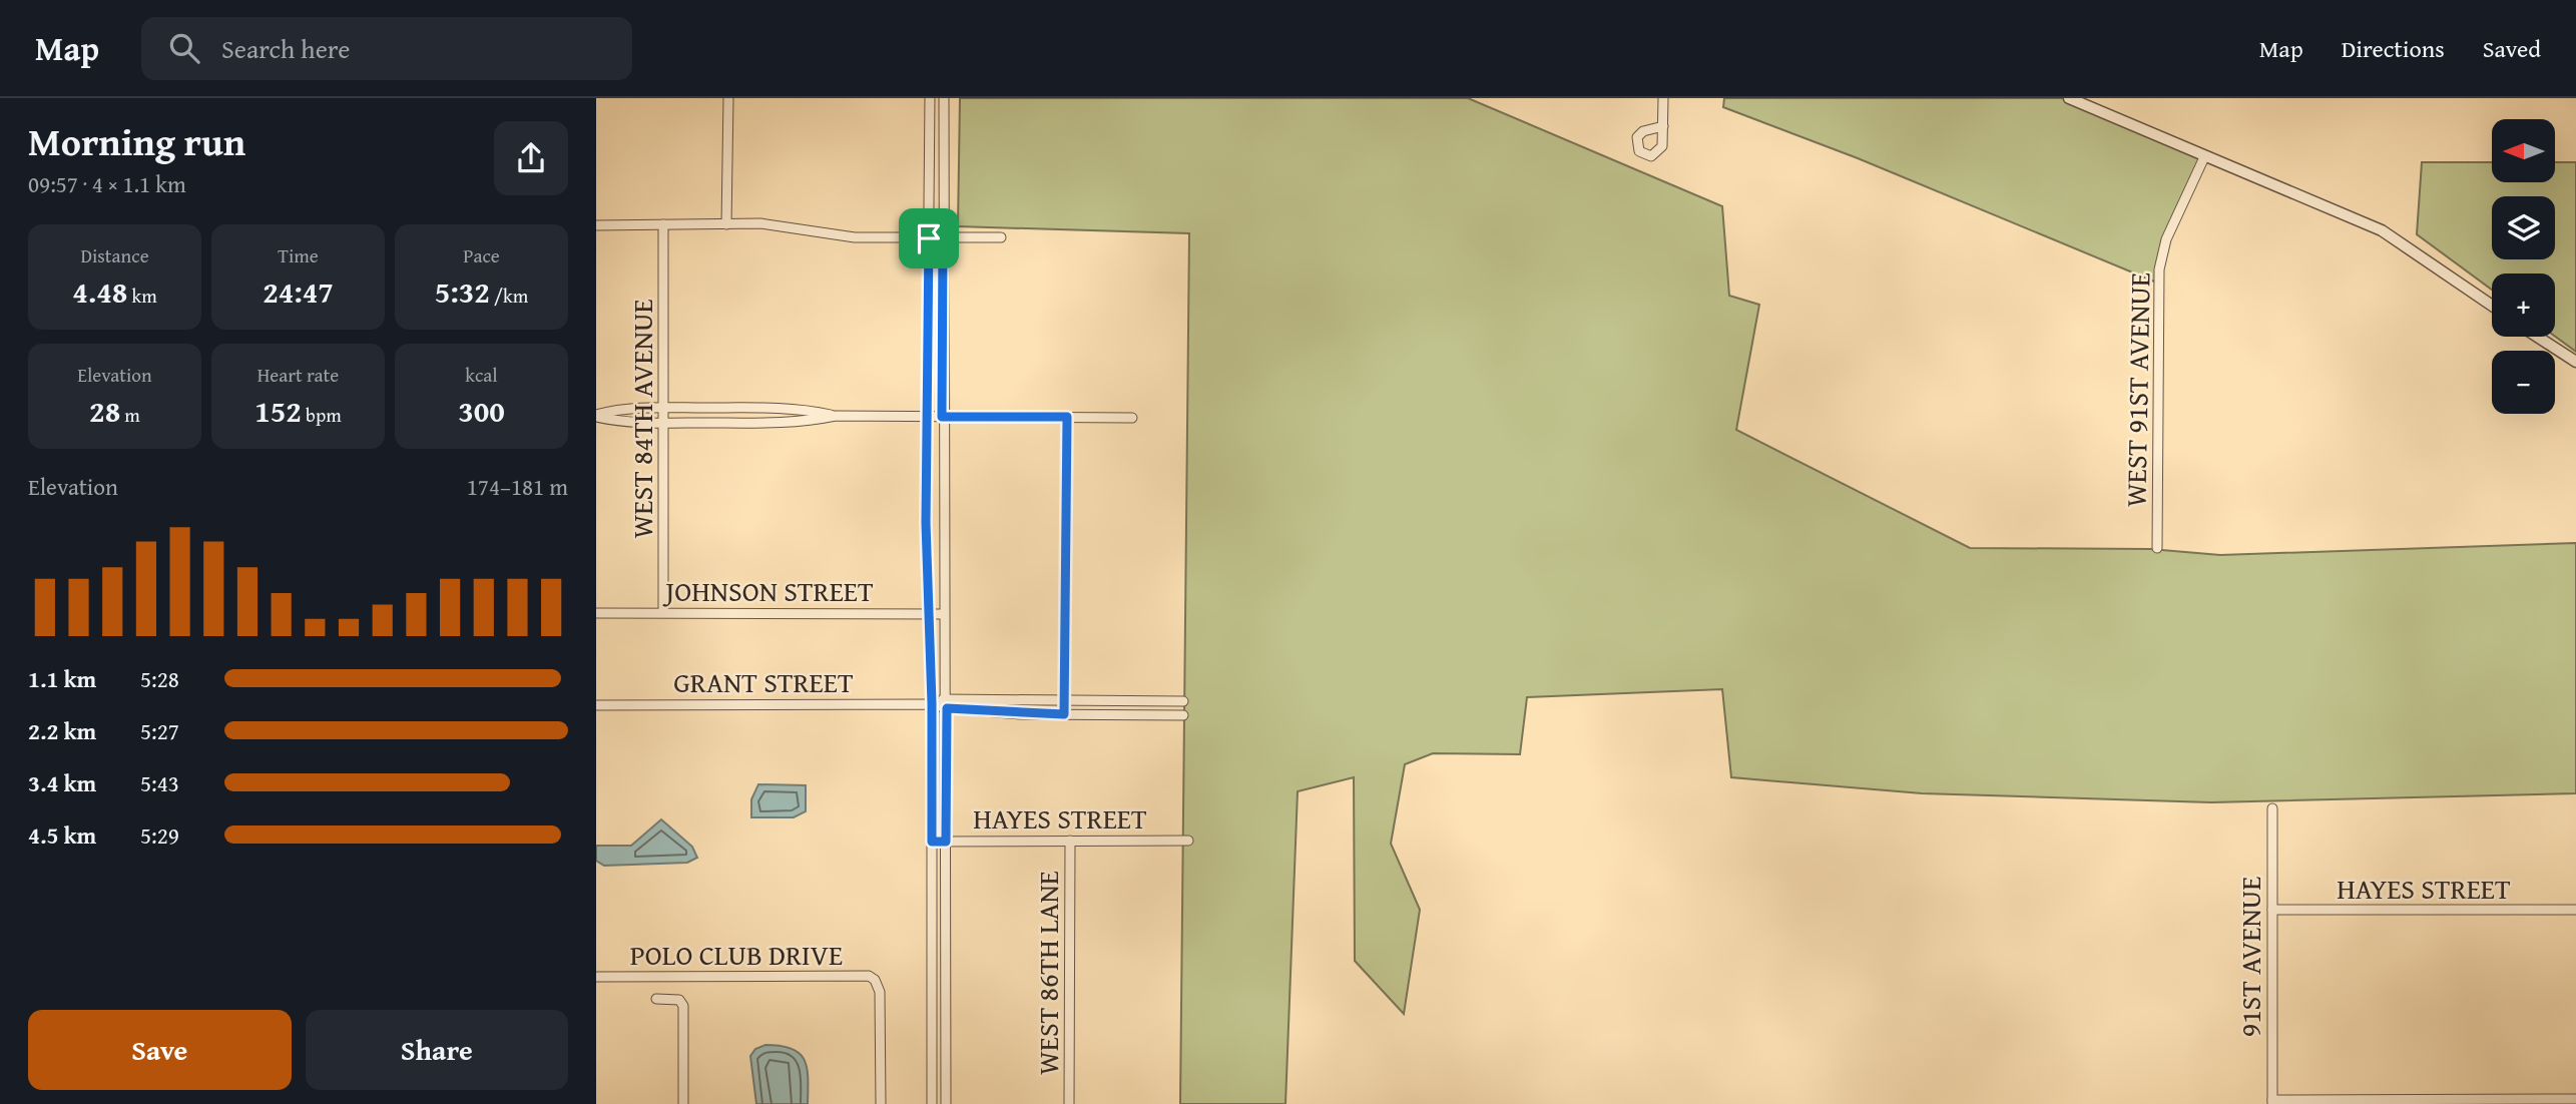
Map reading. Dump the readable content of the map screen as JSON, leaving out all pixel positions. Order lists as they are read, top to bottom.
{
  "streets": {
    "street": [
      "WEST 91ST AVENUE",
      "WEST 84TH AVENUE",
      "JOHNSON STREET",
      "GRANT STREET",
      "HAYES STREET",
      "POLO CLUB DRIVE",
      "91ST AVENUE",
      "WEST 86TH LANE"
    ]
  },
  "crossings": [
    ["WEST 84TH AVENUE", "JOHNSON STREET"],
    ["HAYES STREET", "91ST AVENUE"],
    ["HAYES STREET", "WEST 86TH LANE"]
  ],
  "north": "left",
  "page": {
    "header": "Map",
    "search": "Search here",
    "nav": ["Map", "Directions", "Saved"],
    "heading": ["Morning run", "09:57 · 4 × 1.1 km"],
    "map_buttons": ["+", "−"],
    "stats": [
      ["Distance", "4.48 km"],
      ["Time", "24:47"],
      ["Pace", "5:32 /km"],
      ["Elevation", "28 m"],
      ["Heart rate", "152 bpm"],
      ["kcal", "300"]
    ],
    "chart": ["Elevation", "174–181 m"],
    "list": [
      {
        "name": "1.1 km",
        "note": "5:28"
      },
      {
        "name": "2.2 km",
        "note": "5:27"
      },
      {
        "name": "3.4 km",
        "note": "5:43"
      },
      {
        "name": "4.5 km",
        "note": "5:29"
      }
    ],
    "buttons": ["Save", "Share"]
  }
}
